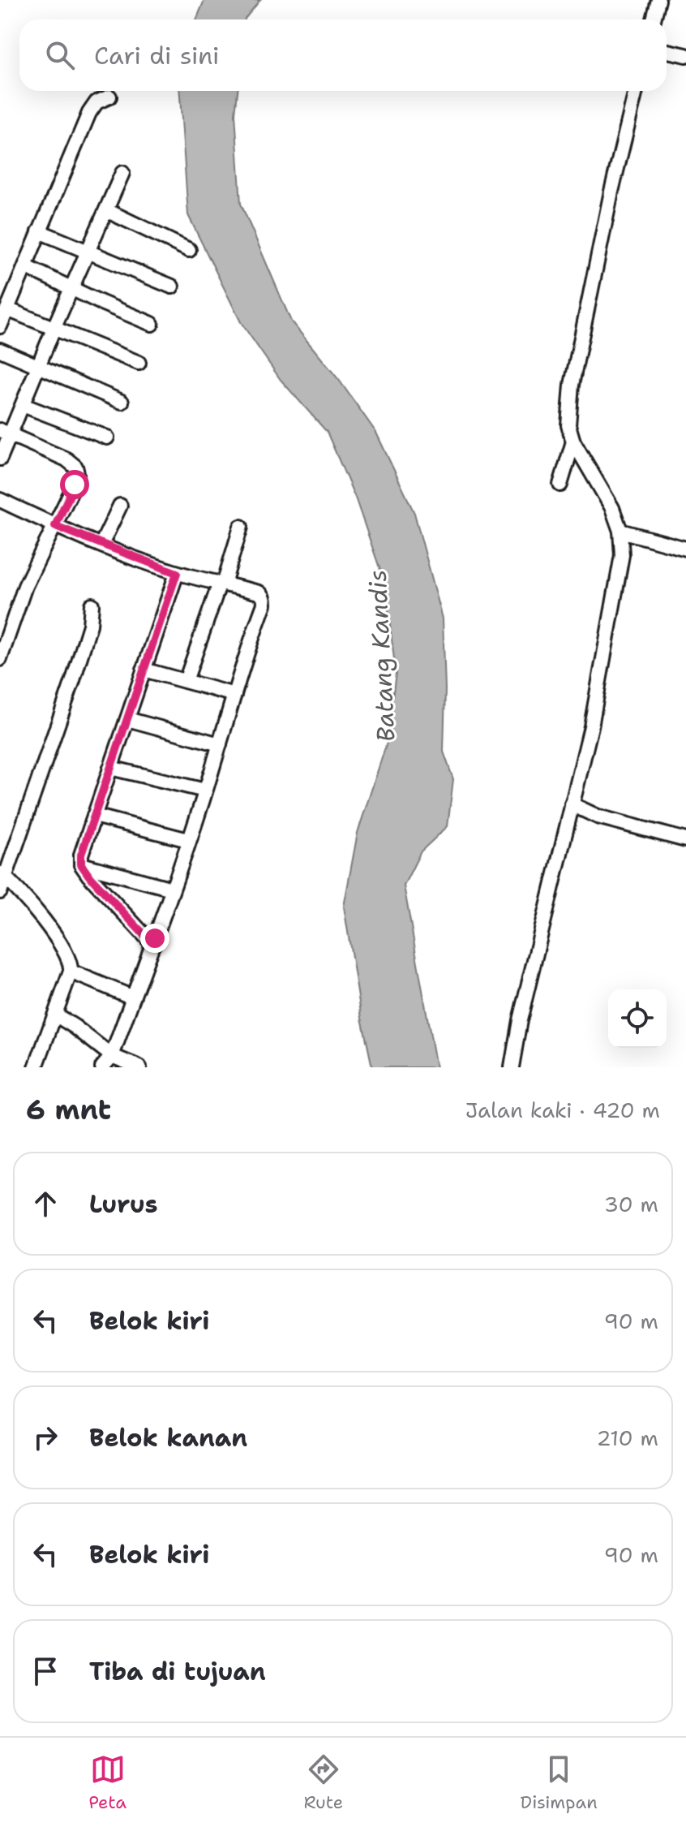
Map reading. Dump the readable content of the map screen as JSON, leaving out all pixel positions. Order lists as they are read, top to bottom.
{
  "water": ["Batang Kandis"],
  "page": {
    "search": "Cari di sini",
    "heading": ["6 mnt", "Jalan kaki · 420 m"],
    "list": [
      ["Lurus", "30 m"],
      ["Belok kiri", "90 m"],
      ["Belok kanan", "210 m"],
      ["Belok kiri", "90 m"],
      "Tiba di tujuan"
    ],
    "nav": ["Peta", "Rute", "Disimpan"]
  }
}
